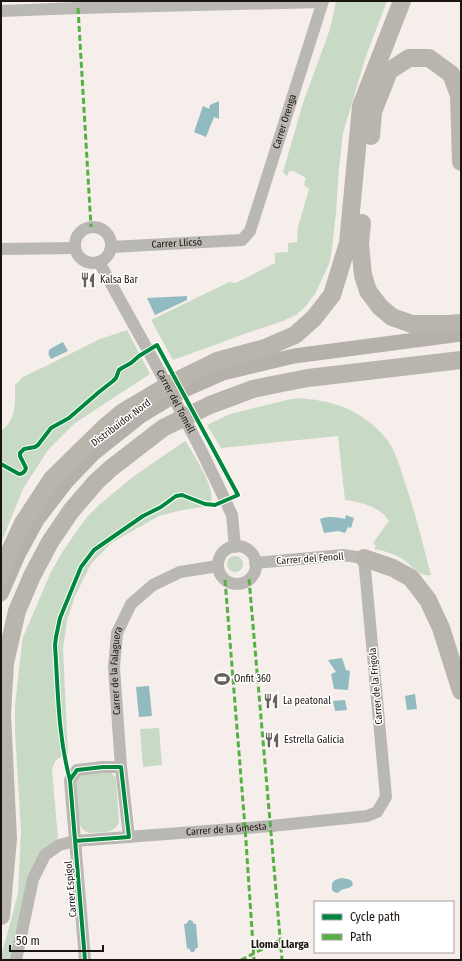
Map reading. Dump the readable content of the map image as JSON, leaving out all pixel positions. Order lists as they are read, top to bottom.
{
  "streets": {
    "main road": ["Distribuïdor Nord"],
    "street": [
      "Carrer Orenga",
      "Carrer Llicsó",
      "Carrer del Tomell",
      "Carrer del Fenoll",
      "Carrer de la Falaguera",
      "Carrer de la Frigola",
      "Carrer de la Ginesta",
      "Carrer Espígol"
    ]
  },
  "crossings": [
    ["Carrer Orenga", "Carrer Llicsó"],
    ["Carrer Llicsó", "Carrer del Tomell"],
    ["Carrer del Tomell", "Carrer del Fenoll"],
    ["Carrer del Tomell", "Carrer de la Falaguera"],
    ["Carrer del Fenoll", "Carrer de la Falaguera"],
    ["Carrer del Fenoll", "Carrer de la Frigola"],
    ["Carrer de la Falaguera", "Carrer de la Ginesta"],
    ["Carrer de la Falaguera", "Carrer Espígol"],
    ["Carrer de la Frigola", "Carrer de la Ginesta"],
    ["Carrer de la Ginesta", "Carrer Espígol"]
  ],
  "districts": ["Lloma Llarga"],
  "places": {
    "restaurant": ["Kalsa Bar", "La peatonal", "Estrella Galicia"],
    "sports": ["Onfit 360"]
  },
  "legend": ["Cycle path", "Path"],
  "scale_bar": "50 m"
}
